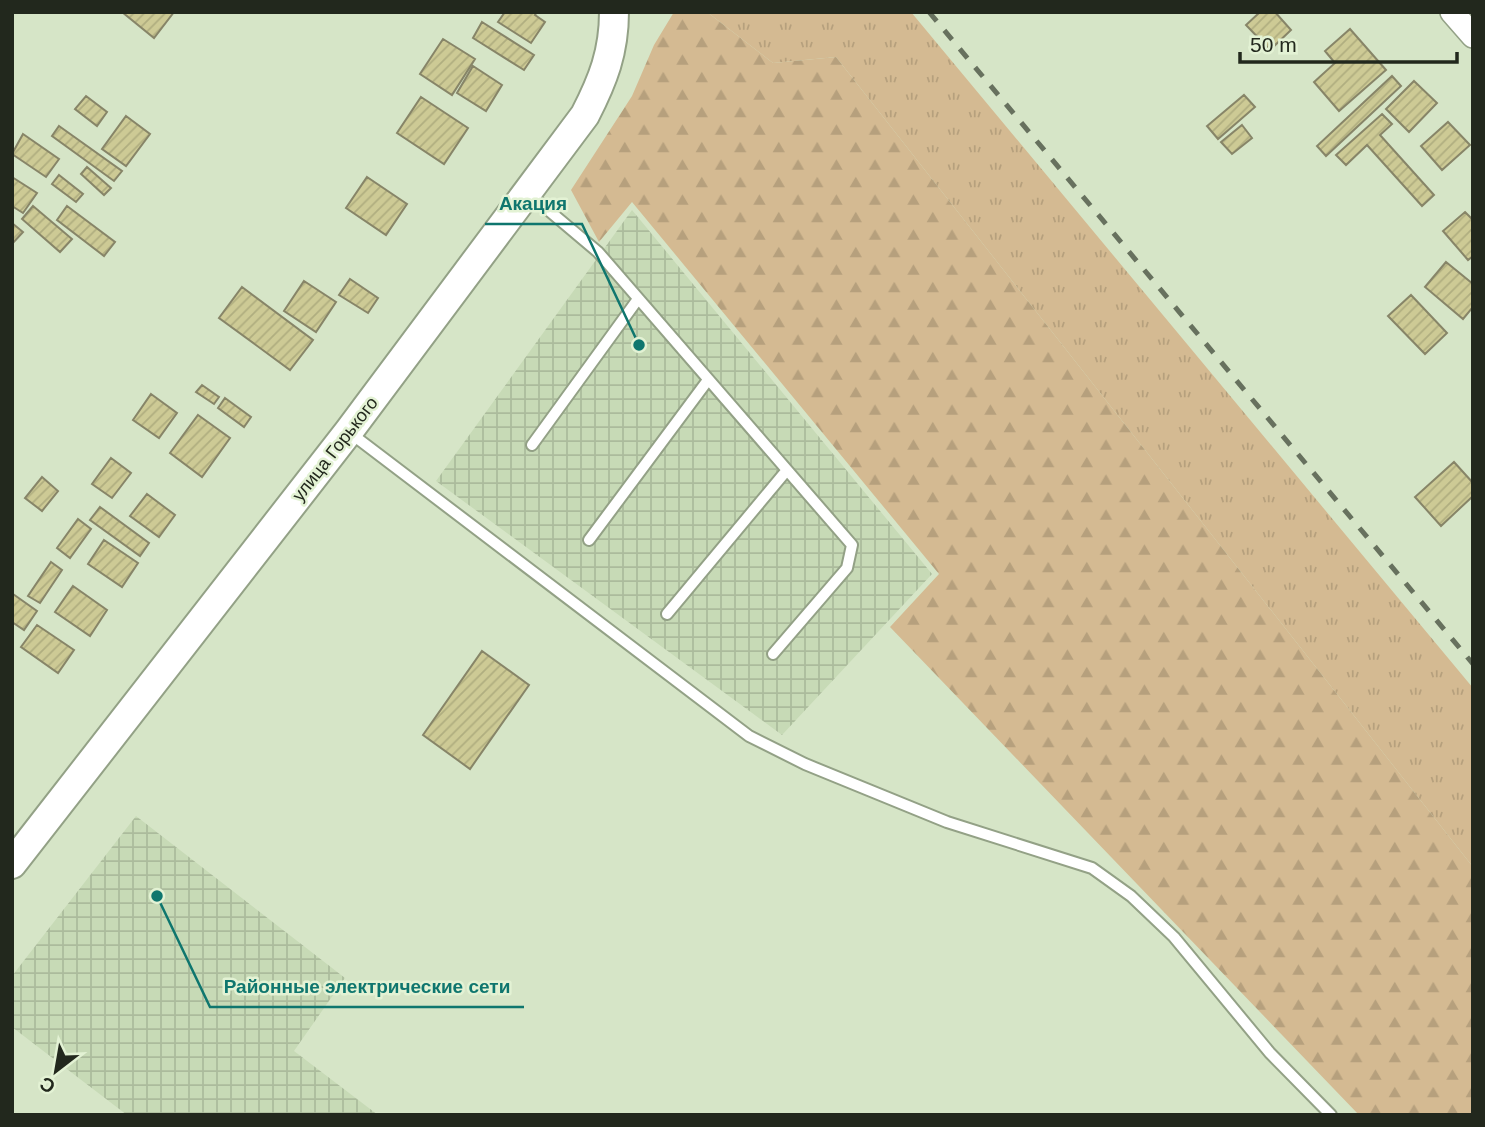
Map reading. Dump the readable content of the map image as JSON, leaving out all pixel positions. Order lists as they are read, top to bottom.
{
  "streets": {
    "street": ["улица Горького"]
  },
  "places": ["Акация", "Районные электрические сети"],
  "scale_bar": "50 m",
  "north": "bottom left"
}
